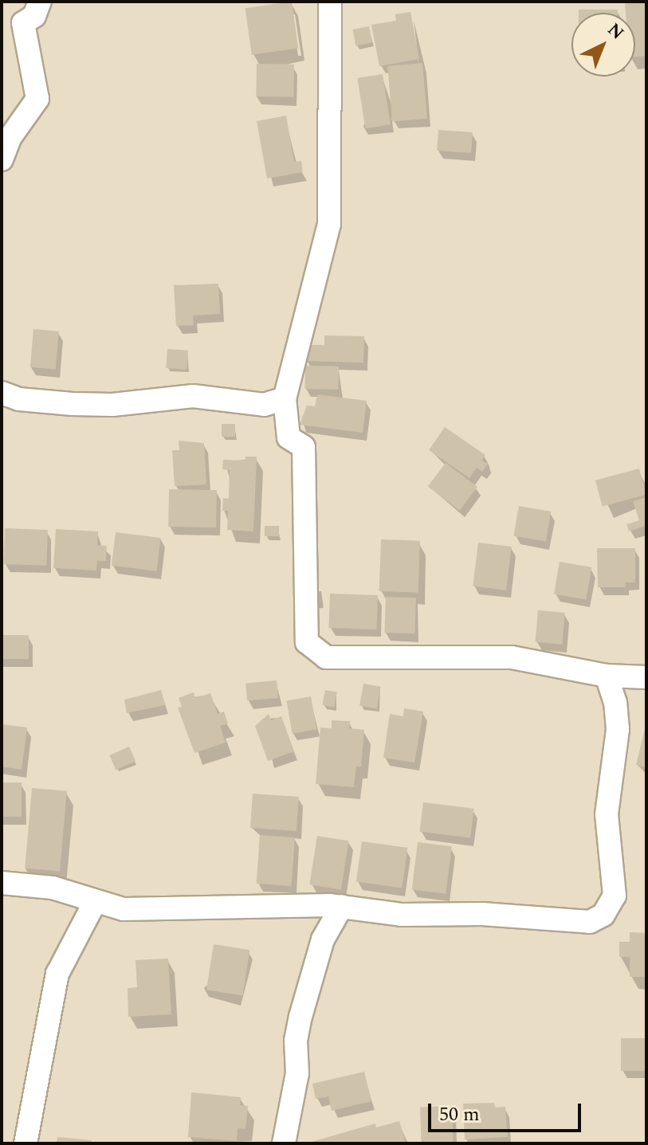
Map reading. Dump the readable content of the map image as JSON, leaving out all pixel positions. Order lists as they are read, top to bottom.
{
  "scale_bar": "50 m",
  "north": "top right"
}
